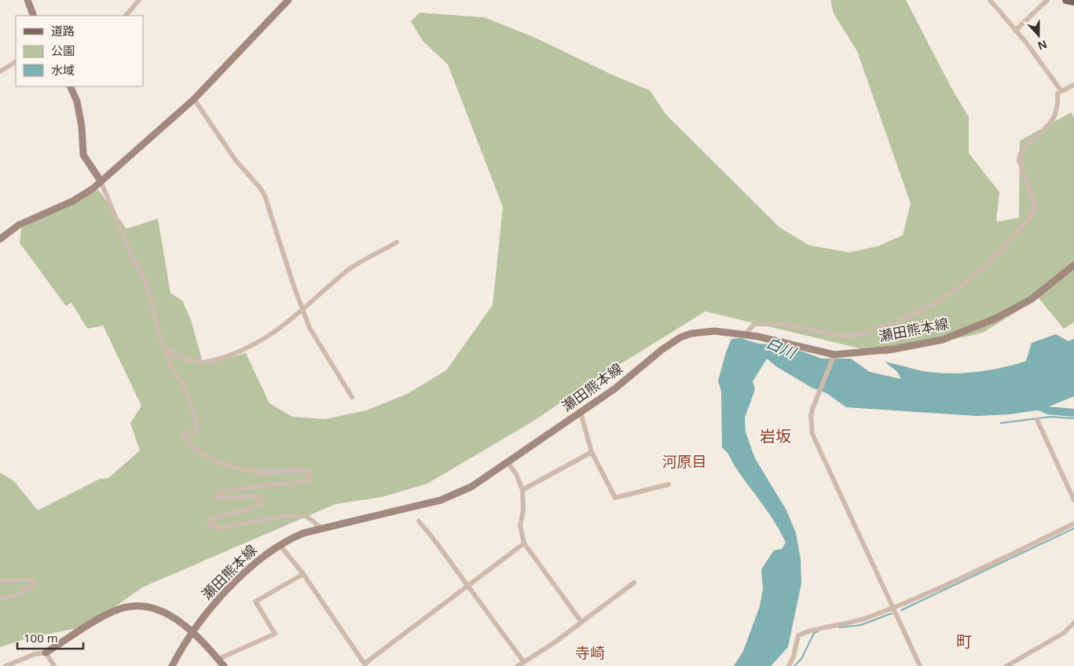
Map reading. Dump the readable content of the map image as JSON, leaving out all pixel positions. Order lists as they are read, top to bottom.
{
  "streets": {
    "main road": ["瀬田熊本線"]
  },
  "districts": [
    "岩坂",
    "河原目",
    "町",
    "寺崎"
  ],
  "water": ["白川"],
  "legend": ["道路", "公園", "水域"],
  "scale_bar": "100 m",
  "north": "bottom"
}
